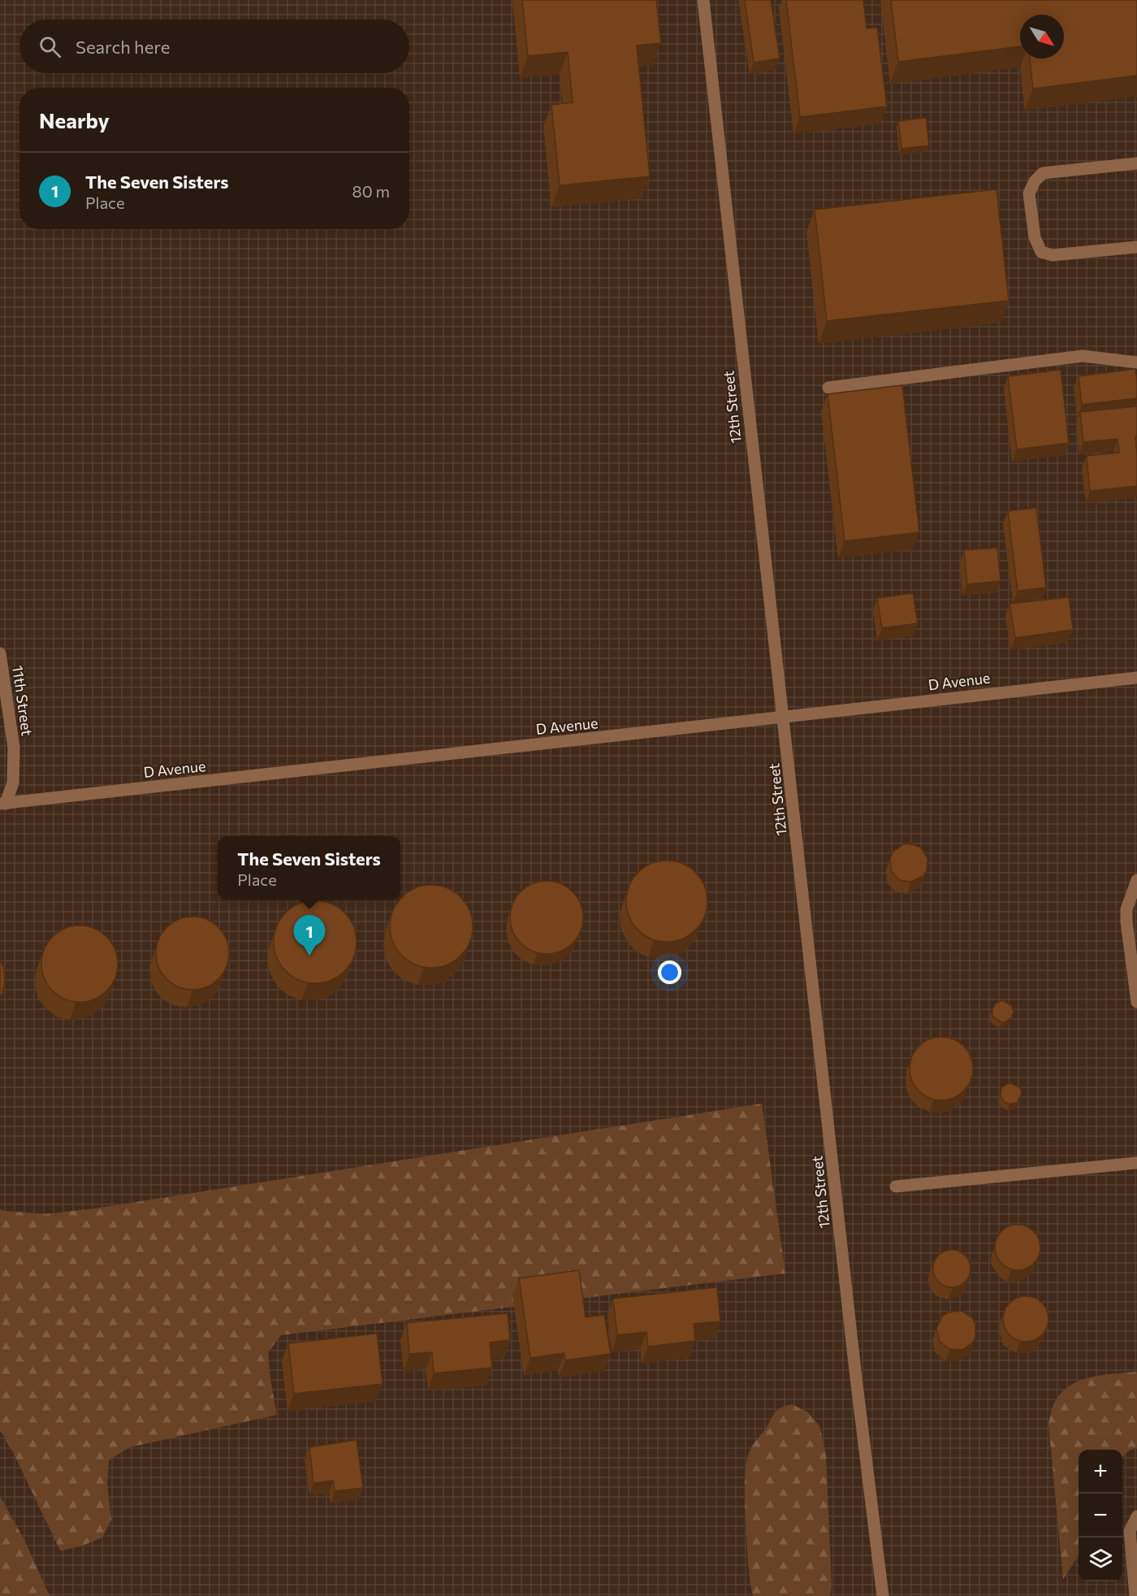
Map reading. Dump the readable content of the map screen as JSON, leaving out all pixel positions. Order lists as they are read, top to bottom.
{
  "streets": {
    "lane": ["12th Street", "D Avenue", "11th Street"]
  },
  "crossings": [
    ["12th Street", "D Avenue"],
    ["D Avenue", "11th Street"]
  ],
  "north": "bottom right",
  "page": {
    "search": "Search here",
    "heading": "Nearby",
    "list": [
      {
        "mark": "1",
        "name": "The Seven Sisters",
        "note": "Place",
        "value": "80 m"
      }
    ],
    "popup": ["The Seven Sisters", "Place"],
    "pins": "1",
    "map_buttons": ["+", "−"]
  }
}
